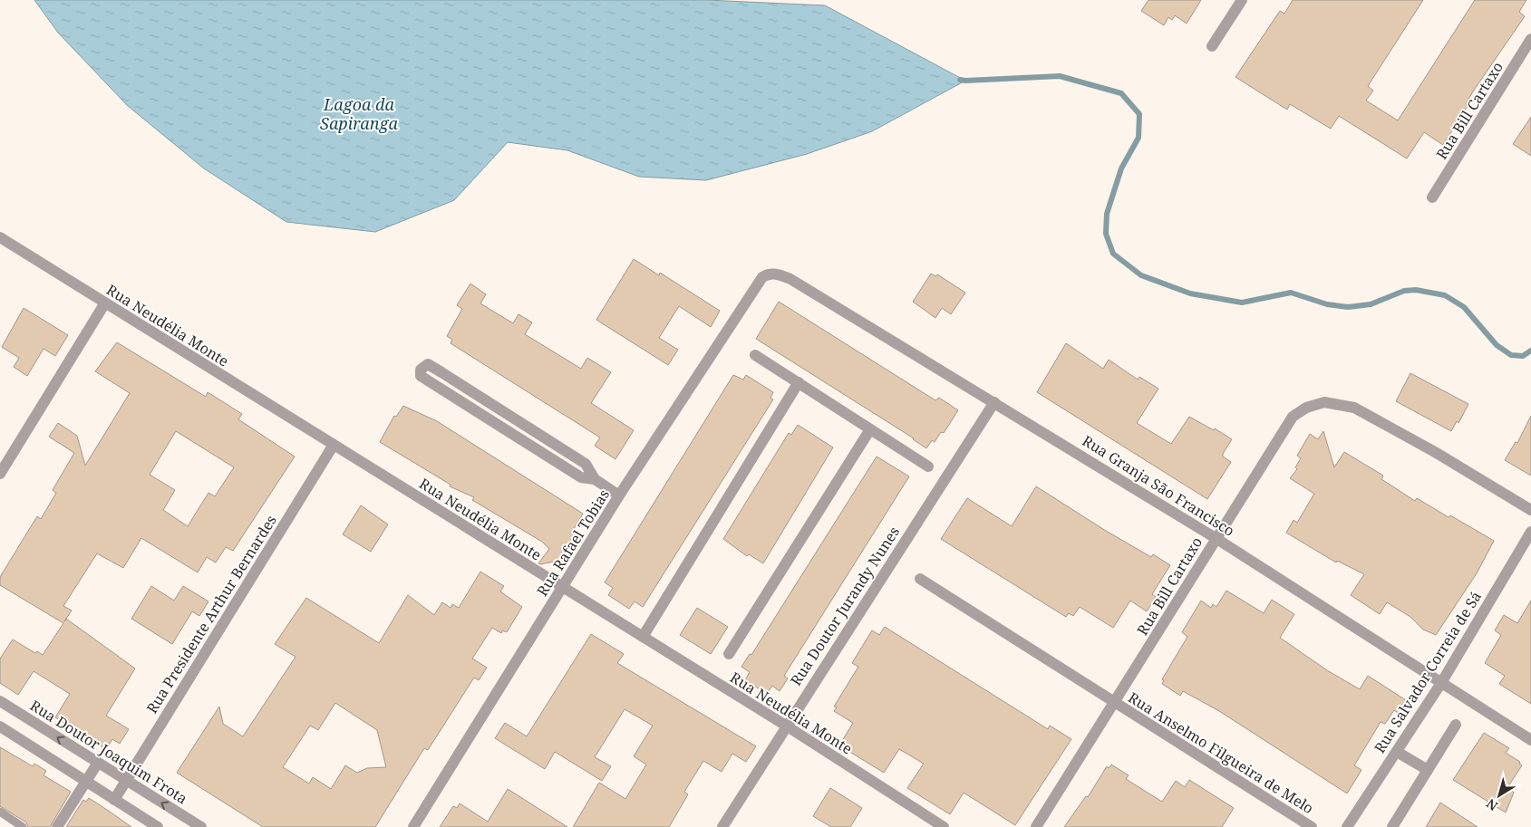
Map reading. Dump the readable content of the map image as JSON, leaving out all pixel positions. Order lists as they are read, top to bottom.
{
  "streets": {
    "street": [
      "Rua Bill Cartaxo",
      "Rua Neudélia Monte",
      "Rua Granja São Francisco",
      "Rua Rafael Tobias",
      "Rua Doutor Jurandy Nunes",
      "Rua Presidente Arthur Bernardes",
      "Rua Salvador Correia de Sá",
      "Rua Doutor Joaquim Frota",
      "Rua Anselmo Filgueira de Melo"
    ]
  },
  "crossings": [
    ["Rua Bill Cartaxo", "Rua Granja São Francisco"],
    ["Rua Bill Cartaxo", "Rua Anselmo Filgueira de Melo"],
    ["Rua Neudélia Monte", "Rua Rafael Tobias"],
    ["Rua Neudélia Monte", "Rua Doutor Jurandy Nunes"],
    ["Rua Neudélia Monte", "Rua Presidente Arthur Bernardes"],
    ["Rua Granja São Francisco", "Rua Rafael Tobias"],
    ["Rua Granja São Francisco", "Rua Doutor Jurandy Nunes"],
    ["Rua Granja São Francisco", "Rua Salvador Correia de Sá"],
    ["Rua Presidente Arthur Bernardes", "Rua Doutor Joaquim Frota"]
  ],
  "water": ["Lagoa da Sapiranga"],
  "north": "bottom left"
}
